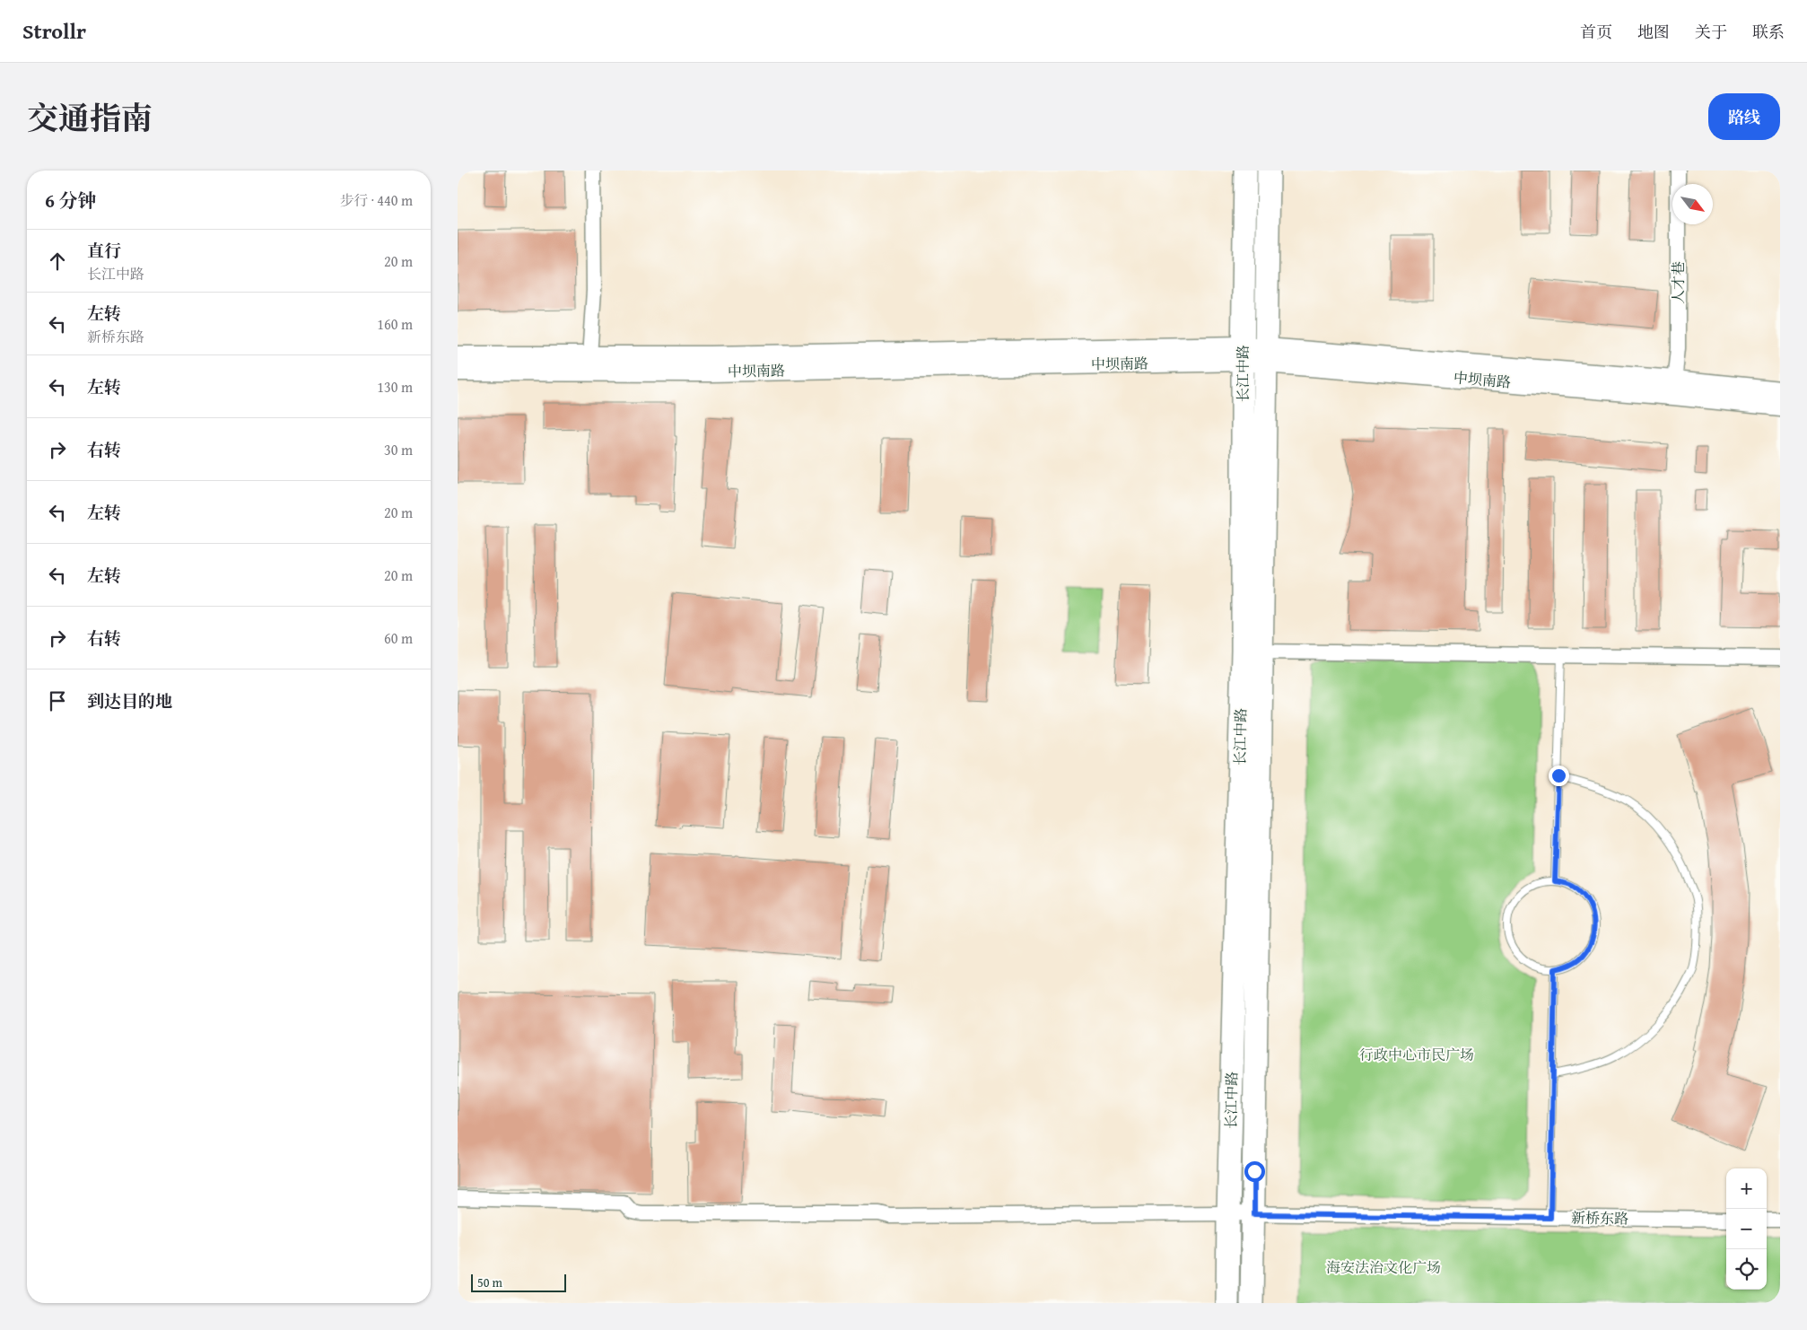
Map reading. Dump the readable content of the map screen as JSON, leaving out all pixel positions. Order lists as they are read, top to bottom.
{
  "streets": {
    "main road": ["中坝南路", "长江中路"],
    "street": ["人才巷", "新桥东路"]
  },
  "crossings": [
    ["人才巷", "中坝南路"],
    ["中坝南路", "长江中路"],
    ["长江中路", "新桥东路"]
  ],
  "parks": ["行政中心市民广场", "海安法治文化广场"],
  "scale_bar": "50 m",
  "north": "bottom right",
  "page": {
    "header": "Strollr",
    "nav": [
      "首页",
      "地图",
      "关于",
      "联系"
    ],
    "title": "交通指南",
    "buttons": "路线",
    "heading": ["6 分钟", "步行 · 440 m"],
    "list": [
      ["直行", "长江中路", "20 m"],
      ["左转", "新桥东路", "160 m"],
      ["左转", "130 m"],
      ["右转", "30 m"],
      ["左转", "20 m"],
      ["左转", "20 m"],
      ["右转", "60 m"],
      "到达目的地"
    ],
    "map_buttons": ["+", "−"],
    "scale": "50 m"
  }
}
